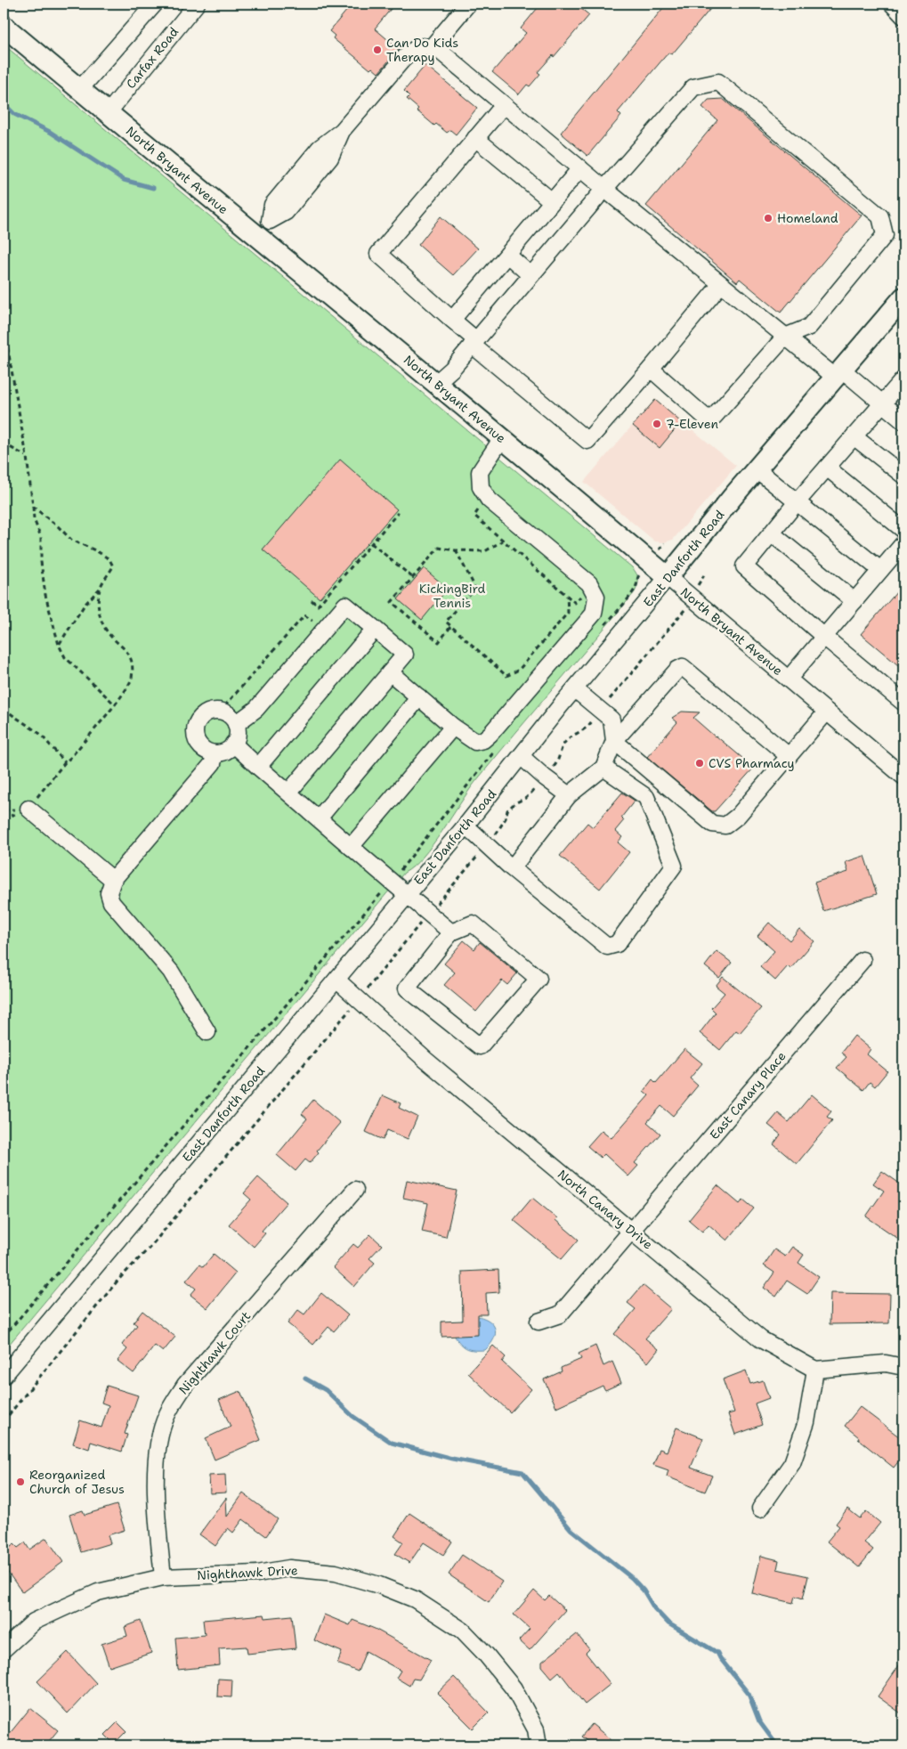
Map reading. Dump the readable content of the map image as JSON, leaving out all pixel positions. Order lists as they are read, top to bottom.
{
  "streets": {
    "main road": ["North Bryant Avenue", "East Danforth Road"],
    "street": [
      "Carfax Road",
      "East Canary Place",
      "North Canary Drive",
      "Nighthawk Court",
      "Nighthawk Drive"
    ]
  },
  "crossings": [
    ["Carfax Road", "North Bryant Avenue"],
    ["North Bryant Avenue", "East Danforth Road"],
    ["East Danforth Road", "North Canary Drive"],
    ["East Canary Place", "North Canary Drive"],
    ["Nighthawk Court", "Nighthawk Drive"]
  ],
  "parks": ["KickingBird Tennis"],
  "places": [
    "Can Do Kids Therapy",
    "Homeland",
    "7-Eleven",
    "CVS Pharmacy",
    "Reorganized Church of Jesus"
  ]
}
